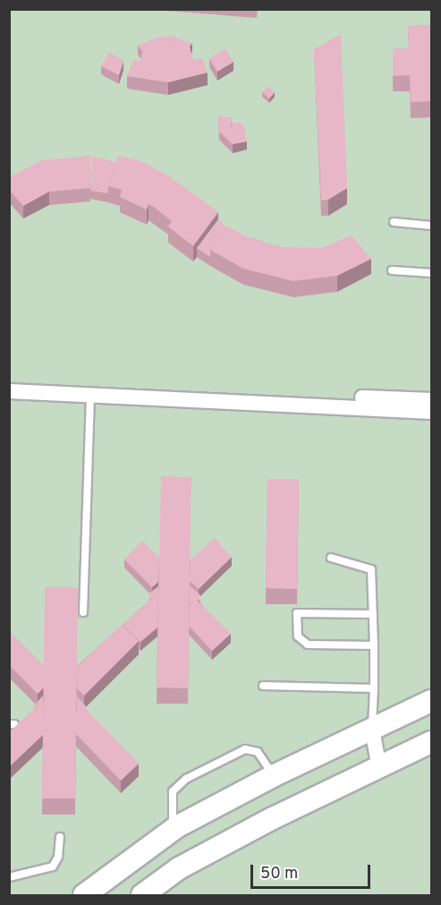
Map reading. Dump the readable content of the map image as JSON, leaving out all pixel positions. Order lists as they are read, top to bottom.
{
  "scale_bar": "50 m"
}
